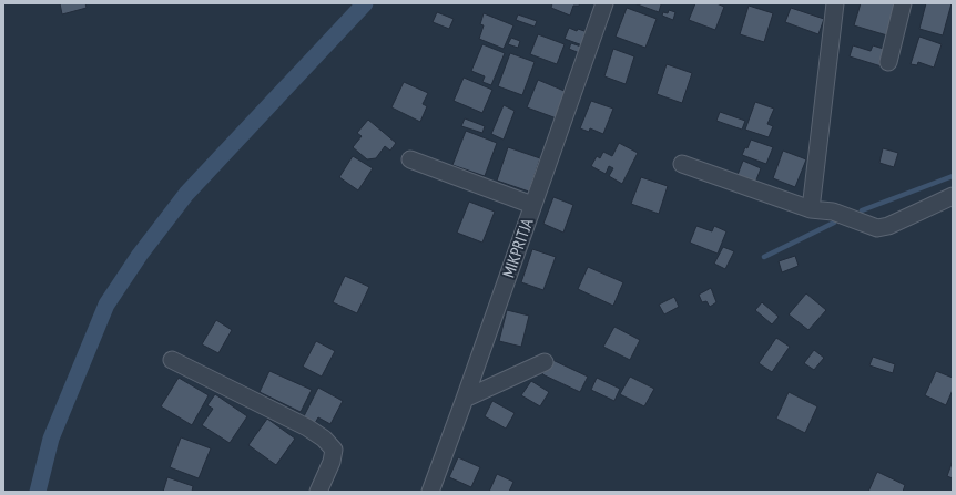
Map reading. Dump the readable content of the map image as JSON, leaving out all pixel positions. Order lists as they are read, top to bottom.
{
  "streets": {
    "street": ["MIKPRITJA"]
  }
}
